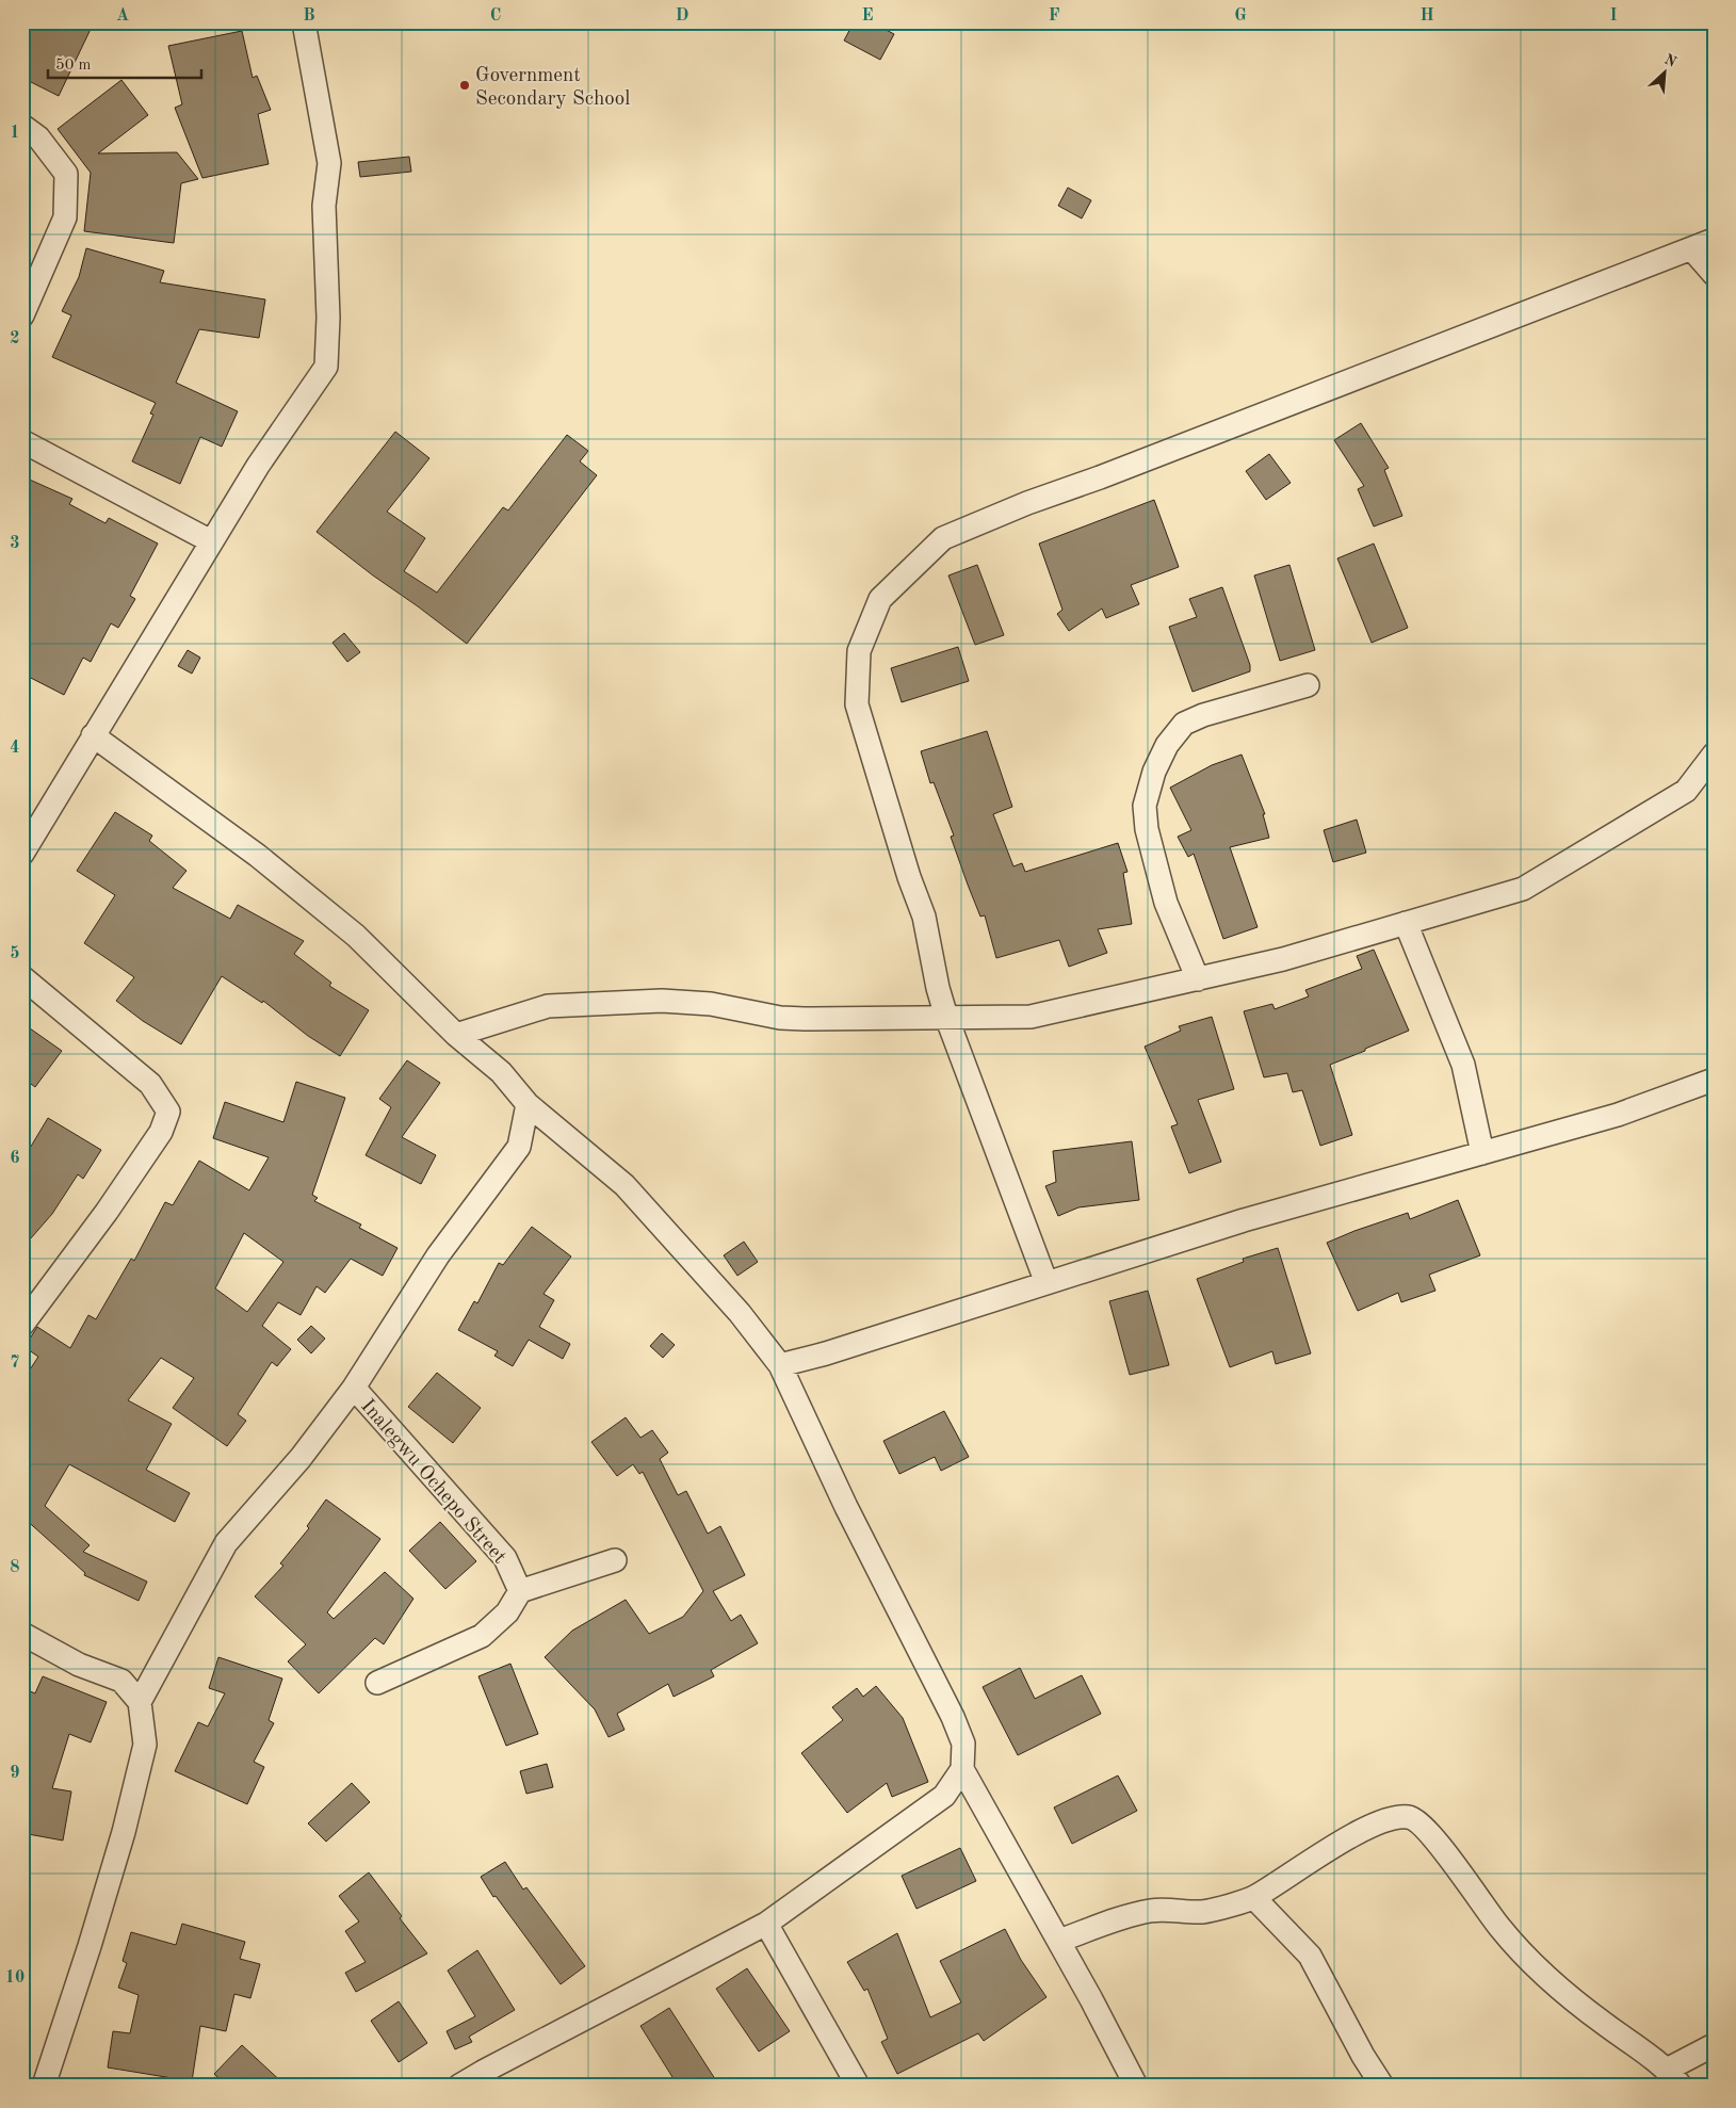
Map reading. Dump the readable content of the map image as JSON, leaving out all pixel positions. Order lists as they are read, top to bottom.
{
  "streets": {
    "street": ["Inalegwu Ochepo Street"]
  },
  "places": ["Government Secondary School"],
  "scale_bar": "50 m",
  "north": "top right",
  "grid": {
    "columns": [
      "A",
      "B",
      "C",
      "D",
      "E",
      "F",
      "G",
      "H",
      "I"
    ],
    "rows": [
      "1",
      "2",
      "3",
      "4",
      "5",
      "6",
      "7",
      "8",
      "9",
      "10"
    ]
  }
}
